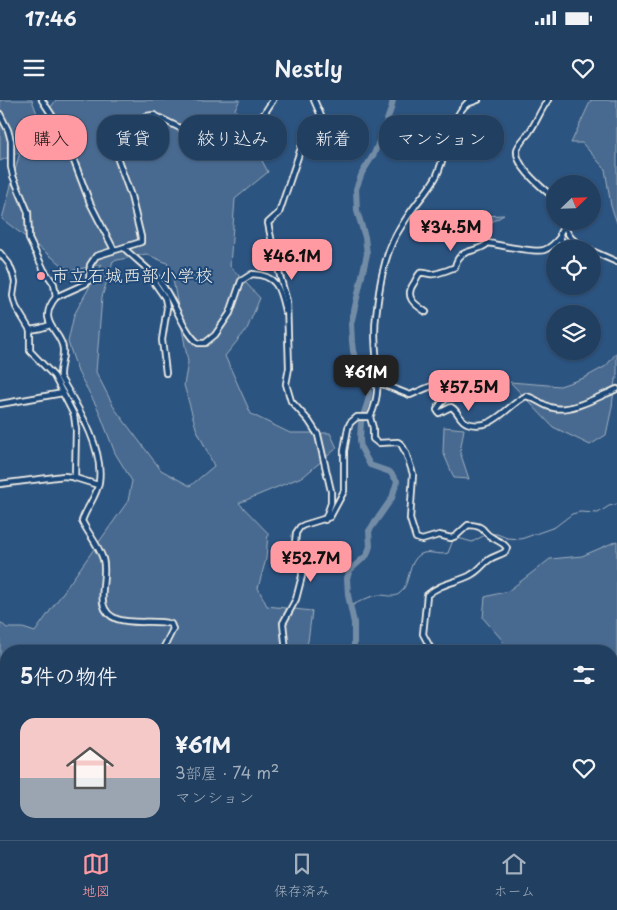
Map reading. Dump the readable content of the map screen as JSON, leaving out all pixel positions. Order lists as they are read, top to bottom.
{
  "places": ["市立石城西部小学校"],
  "north": "top right",
  "page": {
    "status": "17:46",
    "header": "Nestly",
    "chip": [
      "購入",
      "賃貸",
      "絞り込み",
      "新着",
      "マンション"
    ],
    "price": [
      "¥34.5M",
      "¥46.1M",
      "¥61M",
      "¥57.5M",
      "¥52.7M"
    ],
    "heading": "5件の物件",
    "list": [
      {
        "name": "¥61M",
        "note": "3部屋 · 74 m² · マンション"
      }
    ],
    "tabs": ["地図", "保存済み", "ホーム"]
  }
}
